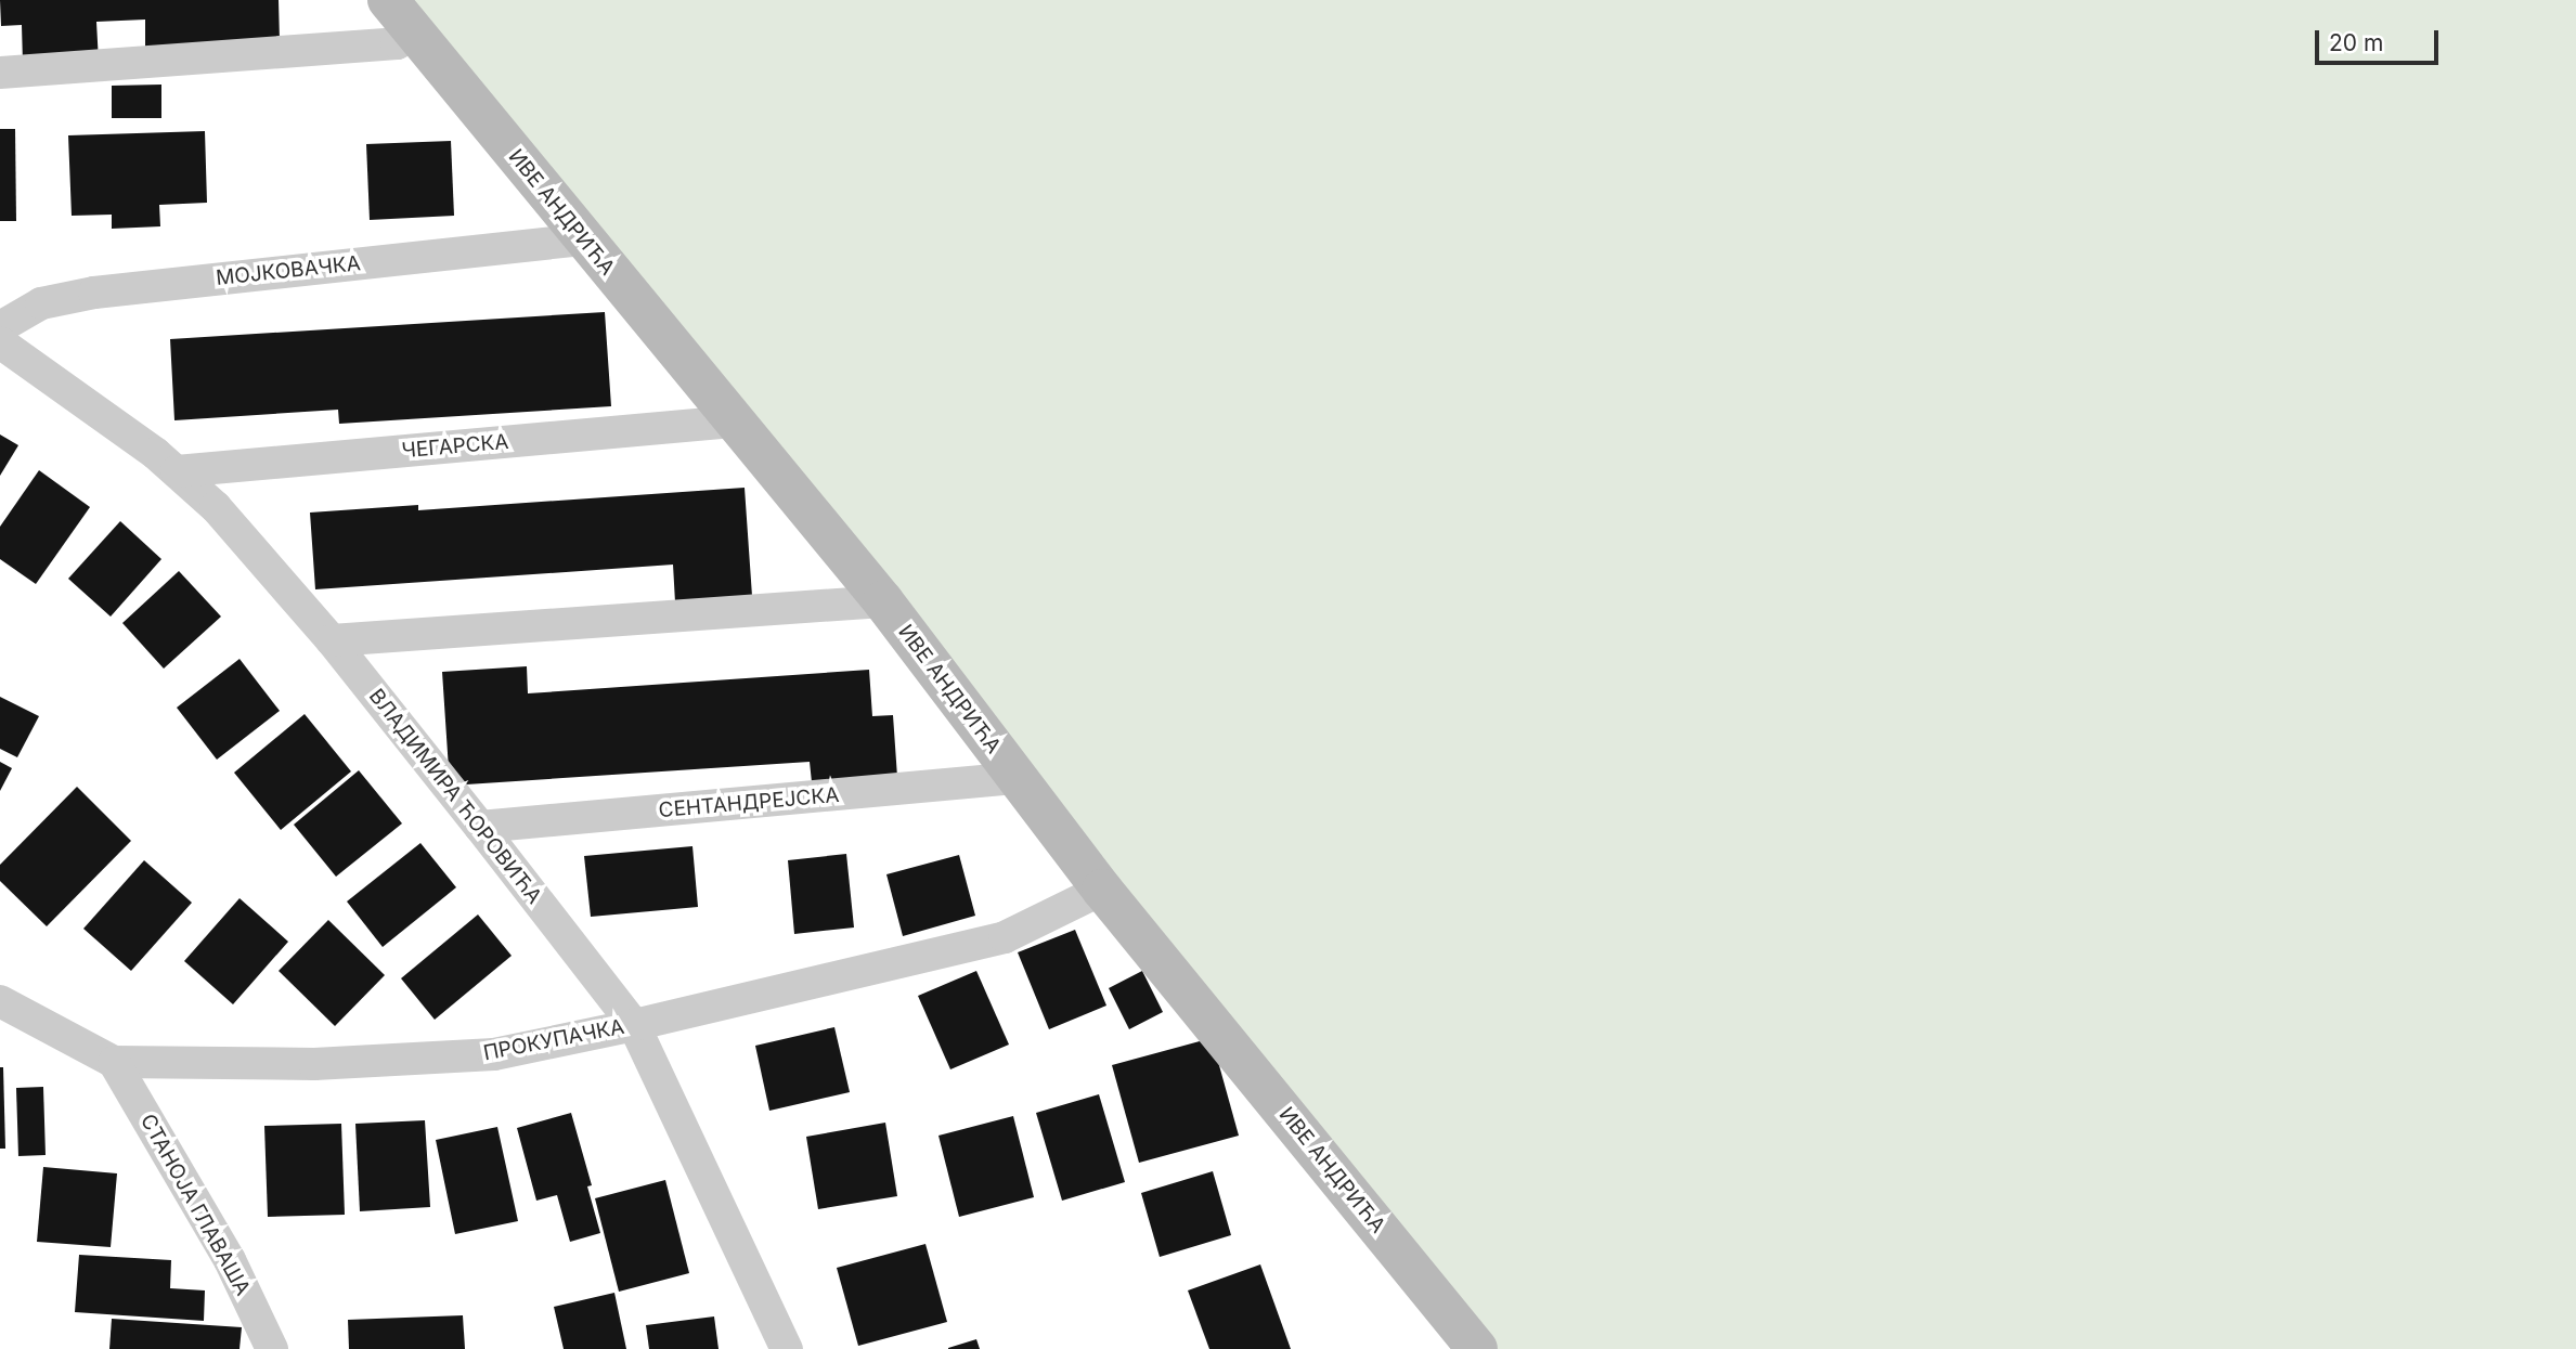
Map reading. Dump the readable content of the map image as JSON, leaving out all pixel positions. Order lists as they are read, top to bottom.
{
  "streets": {
    "street": [
      "ИВЕ АНДРИЋА",
      "МОЈКОВАЧКА",
      "ЧЕГАРСКА",
      "ВЛАДИМИРА ЋОРОВИЋА",
      "СЕНТАНДРЕЈСКА",
      "ПРОКУПАЧКА",
      "СТАНОЈА ГЛАВАША"
    ]
  },
  "crossings": [
    ["ИВЕ АНДРИЋА", "МОЈКОВАЧКА"],
    ["ИВЕ АНДРИЋА", "ЧЕГАРСКА"],
    ["ИВЕ АНДРИЋА", "СЕНТАНДРЕЈСКА"],
    ["ИВЕ АНДРИЋА", "ПРОКУПАЧКА"],
    ["ЧЕГАРСКА", "ВЛАДИМИРА ЋОРОВИЋА"],
    ["ВЛАДИМИРА ЋОРОВИЋА", "СЕНТАНДРЕЈСКА"],
    ["ВЛАДИМИРА ЋОРОВИЋА", "ПРОКУПАЧКА"],
    ["ПРОКУПАЧКА", "СТАНОЈА ГЛАВАША"]
  ],
  "scale_bar": "20 m"
}
